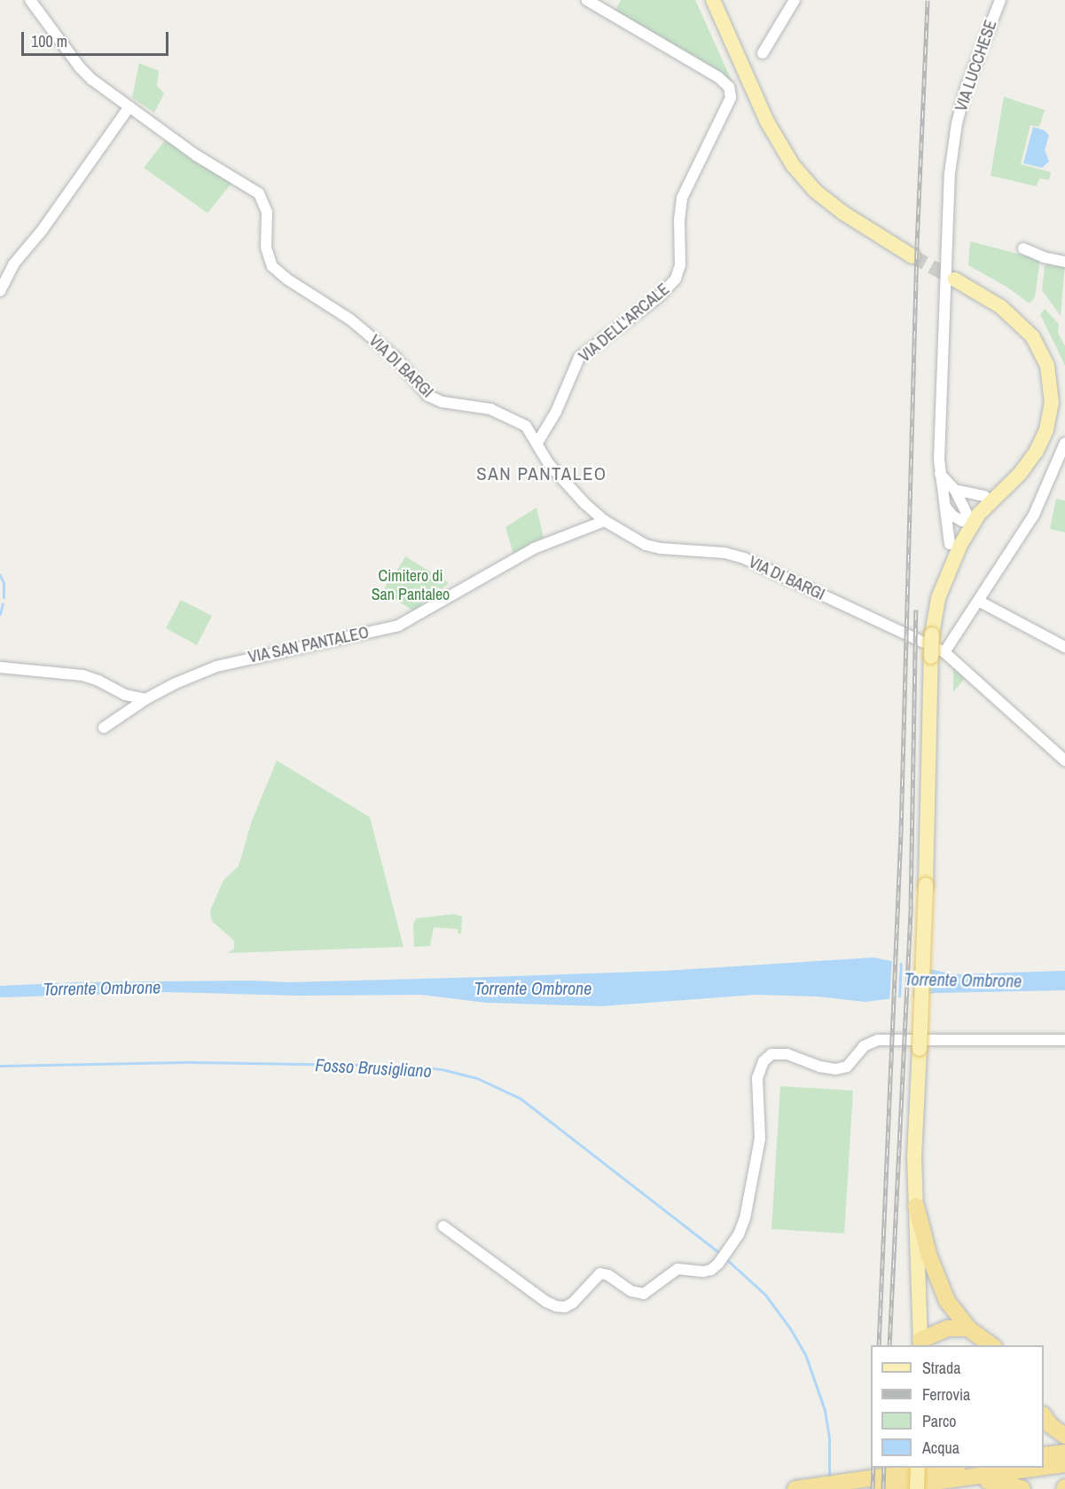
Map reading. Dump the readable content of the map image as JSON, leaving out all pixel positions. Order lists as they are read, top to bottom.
{
  "streets": {
    "street": [
      "VIA LUCCHESE",
      "VIA DELL'ARCALE",
      "VIA DI BARGI",
      "VIA SAN PANTALEO"
    ]
  },
  "crossings": [
    ["VIA DELL'ARCALE", "VIA DI BARGI"],
    ["VIA DI BARGI", "VIA SAN PANTALEO"]
  ],
  "districts": ["SAN PANTALEO"],
  "water": ["Torrente Ombrone", "Fosso Brusigliano"],
  "parks": ["Cimitero di San Pantaleo"],
  "legend": [
    "Strada",
    "Ferrovia",
    "Parco",
    "Acqua"
  ],
  "scale_bar": "100 m"
}
